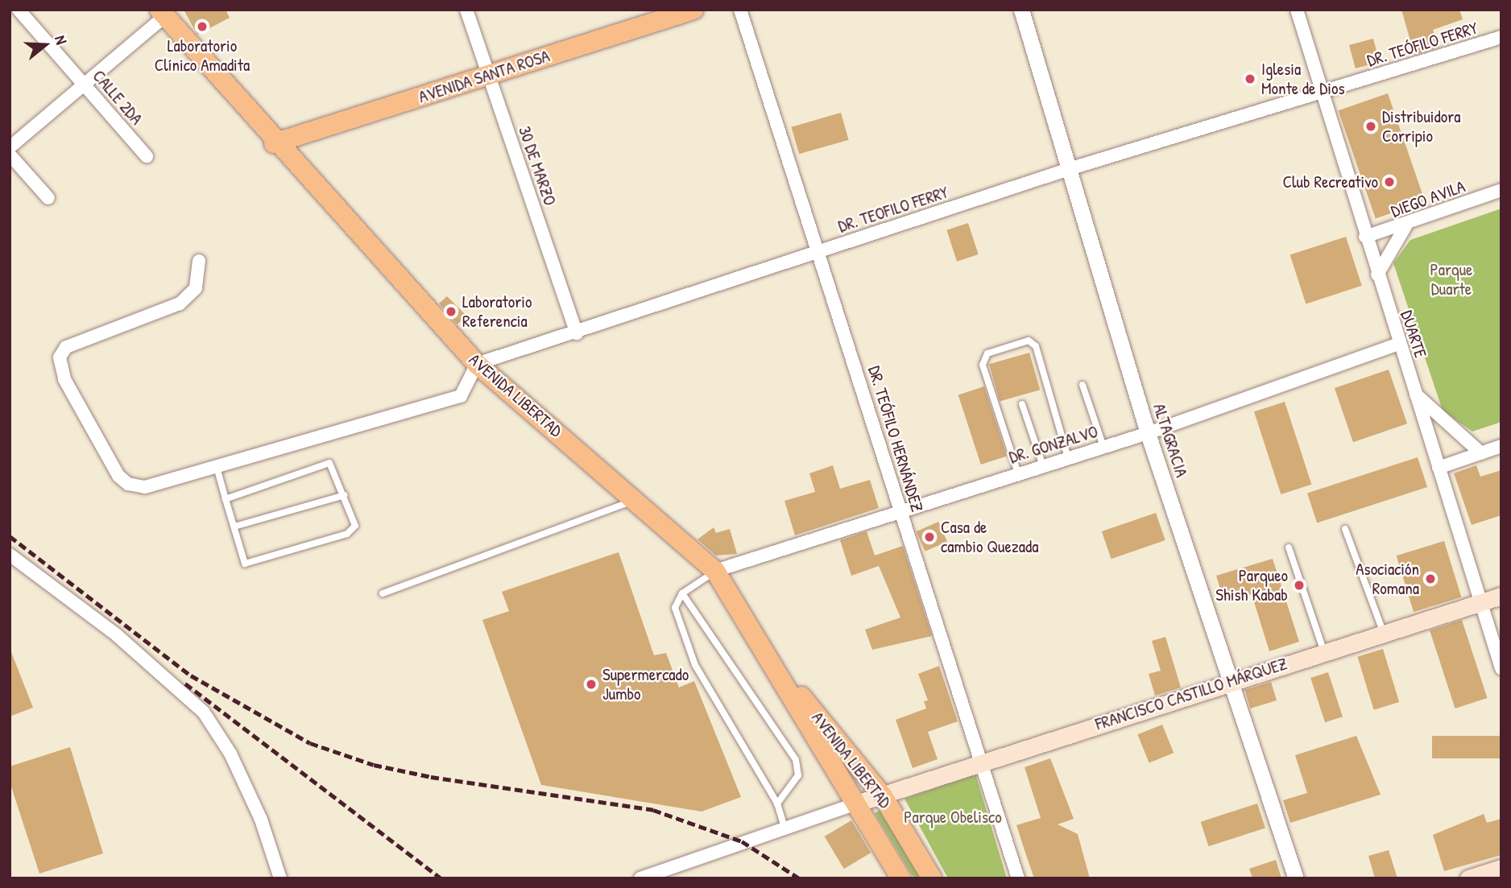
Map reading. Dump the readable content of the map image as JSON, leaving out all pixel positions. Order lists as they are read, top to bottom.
{
  "streets": {
    "main road": ["AVENIDA SANTA ROSA", "AVENIDA LIBERTAD", "FRANCISCO CASTILLO MÁRQUEZ"],
    "street": [
      "DR. TEÓFILO FERRY",
      "CALLE 2DA",
      "30 DE MARZO",
      "DIEGO AVILA",
      "DR. TEOFILO FERRY",
      "DUARTE",
      "DR. TEÓFILO HERNÁNDEZ",
      "ALTAGRACIA",
      "DR. GONZALVO"
    ]
  },
  "crossings": [
    ["DR. TEÓFILO FERRY", "DR. TEOFILO FERRY"],
    ["DR. TEÓFILO FERRY", "DUARTE"],
    ["AVENIDA SANTA ROSA", "30 DE MARZO"],
    ["AVENIDA SANTA ROSA", "AVENIDA LIBERTAD"],
    ["30 DE MARZO", "DR. TEOFILO FERRY"],
    ["DIEGO AVILA", "DUARTE"],
    ["DR. TEOFILO FERRY", "DUARTE"],
    ["DR. TEOFILO FERRY", "AVENIDA LIBERTAD"],
    ["DR. TEOFILO FERRY", "DR. TEÓFILO HERNÁNDEZ"],
    ["DR. TEOFILO FERRY", "ALTAGRACIA"],
    ["DUARTE", "DR. GONZALVO"],
    ["DUARTE", "FRANCISCO CASTILLO MÁRQUEZ"],
    ["AVENIDA LIBERTAD", "DR. GONZALVO"],
    ["AVENIDA LIBERTAD", "FRANCISCO CASTILLO MÁRQUEZ"],
    ["DR. TEÓFILO HERNÁNDEZ", "DR. GONZALVO"],
    ["DR. TEÓFILO HERNÁNDEZ", "FRANCISCO CASTILLO MÁRQUEZ"],
    ["ALTAGRACIA", "DR. GONZALVO"],
    ["ALTAGRACIA", "FRANCISCO CASTILLO MÁRQUEZ"]
  ],
  "parks": ["Parque Duarte", "Parque Obelisco"],
  "places": [
    "Laboratorio Clínico Amadita",
    "Iglesia Monte de Dios",
    "Distribuidora Corripio",
    "Club Recreativo",
    "Laboratorio Referencia",
    "Casa de cambio Quezada",
    "Asociación Romana",
    "Parqueo Shish Kabab",
    "Supermercado Jumbo"
  ],
  "north": "right"
}
